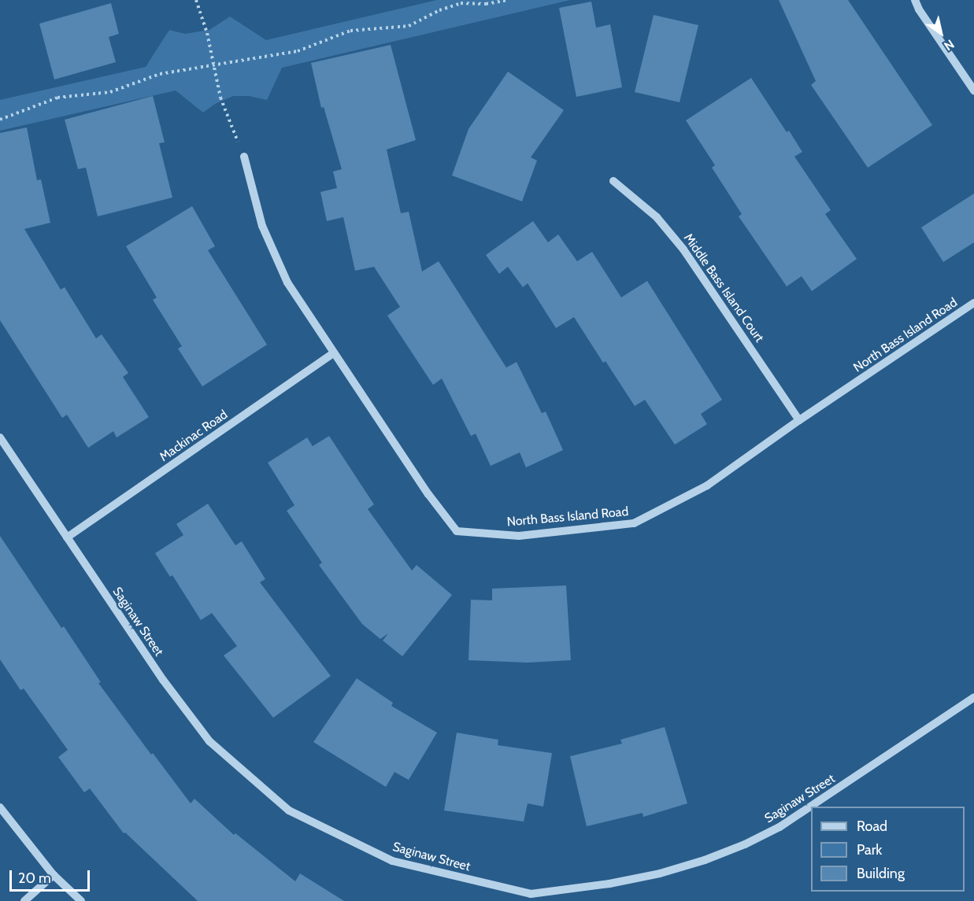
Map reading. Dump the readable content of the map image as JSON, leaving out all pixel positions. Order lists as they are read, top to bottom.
{
  "streets": {
    "street": [
      "Middle Bass Island Court",
      "North Bass Island Road",
      "Mackinac Road",
      "Saginaw Street"
    ]
  },
  "crossings": [
    ["Middle Bass Island Court", "North Bass Island Road"],
    ["North Bass Island Road", "Mackinac Road"],
    ["Mackinac Road", "Saginaw Street"]
  ],
  "legend": ["Road", "Park", "Building"],
  "scale_bar": "20 m",
  "north": "bottom right"
}
